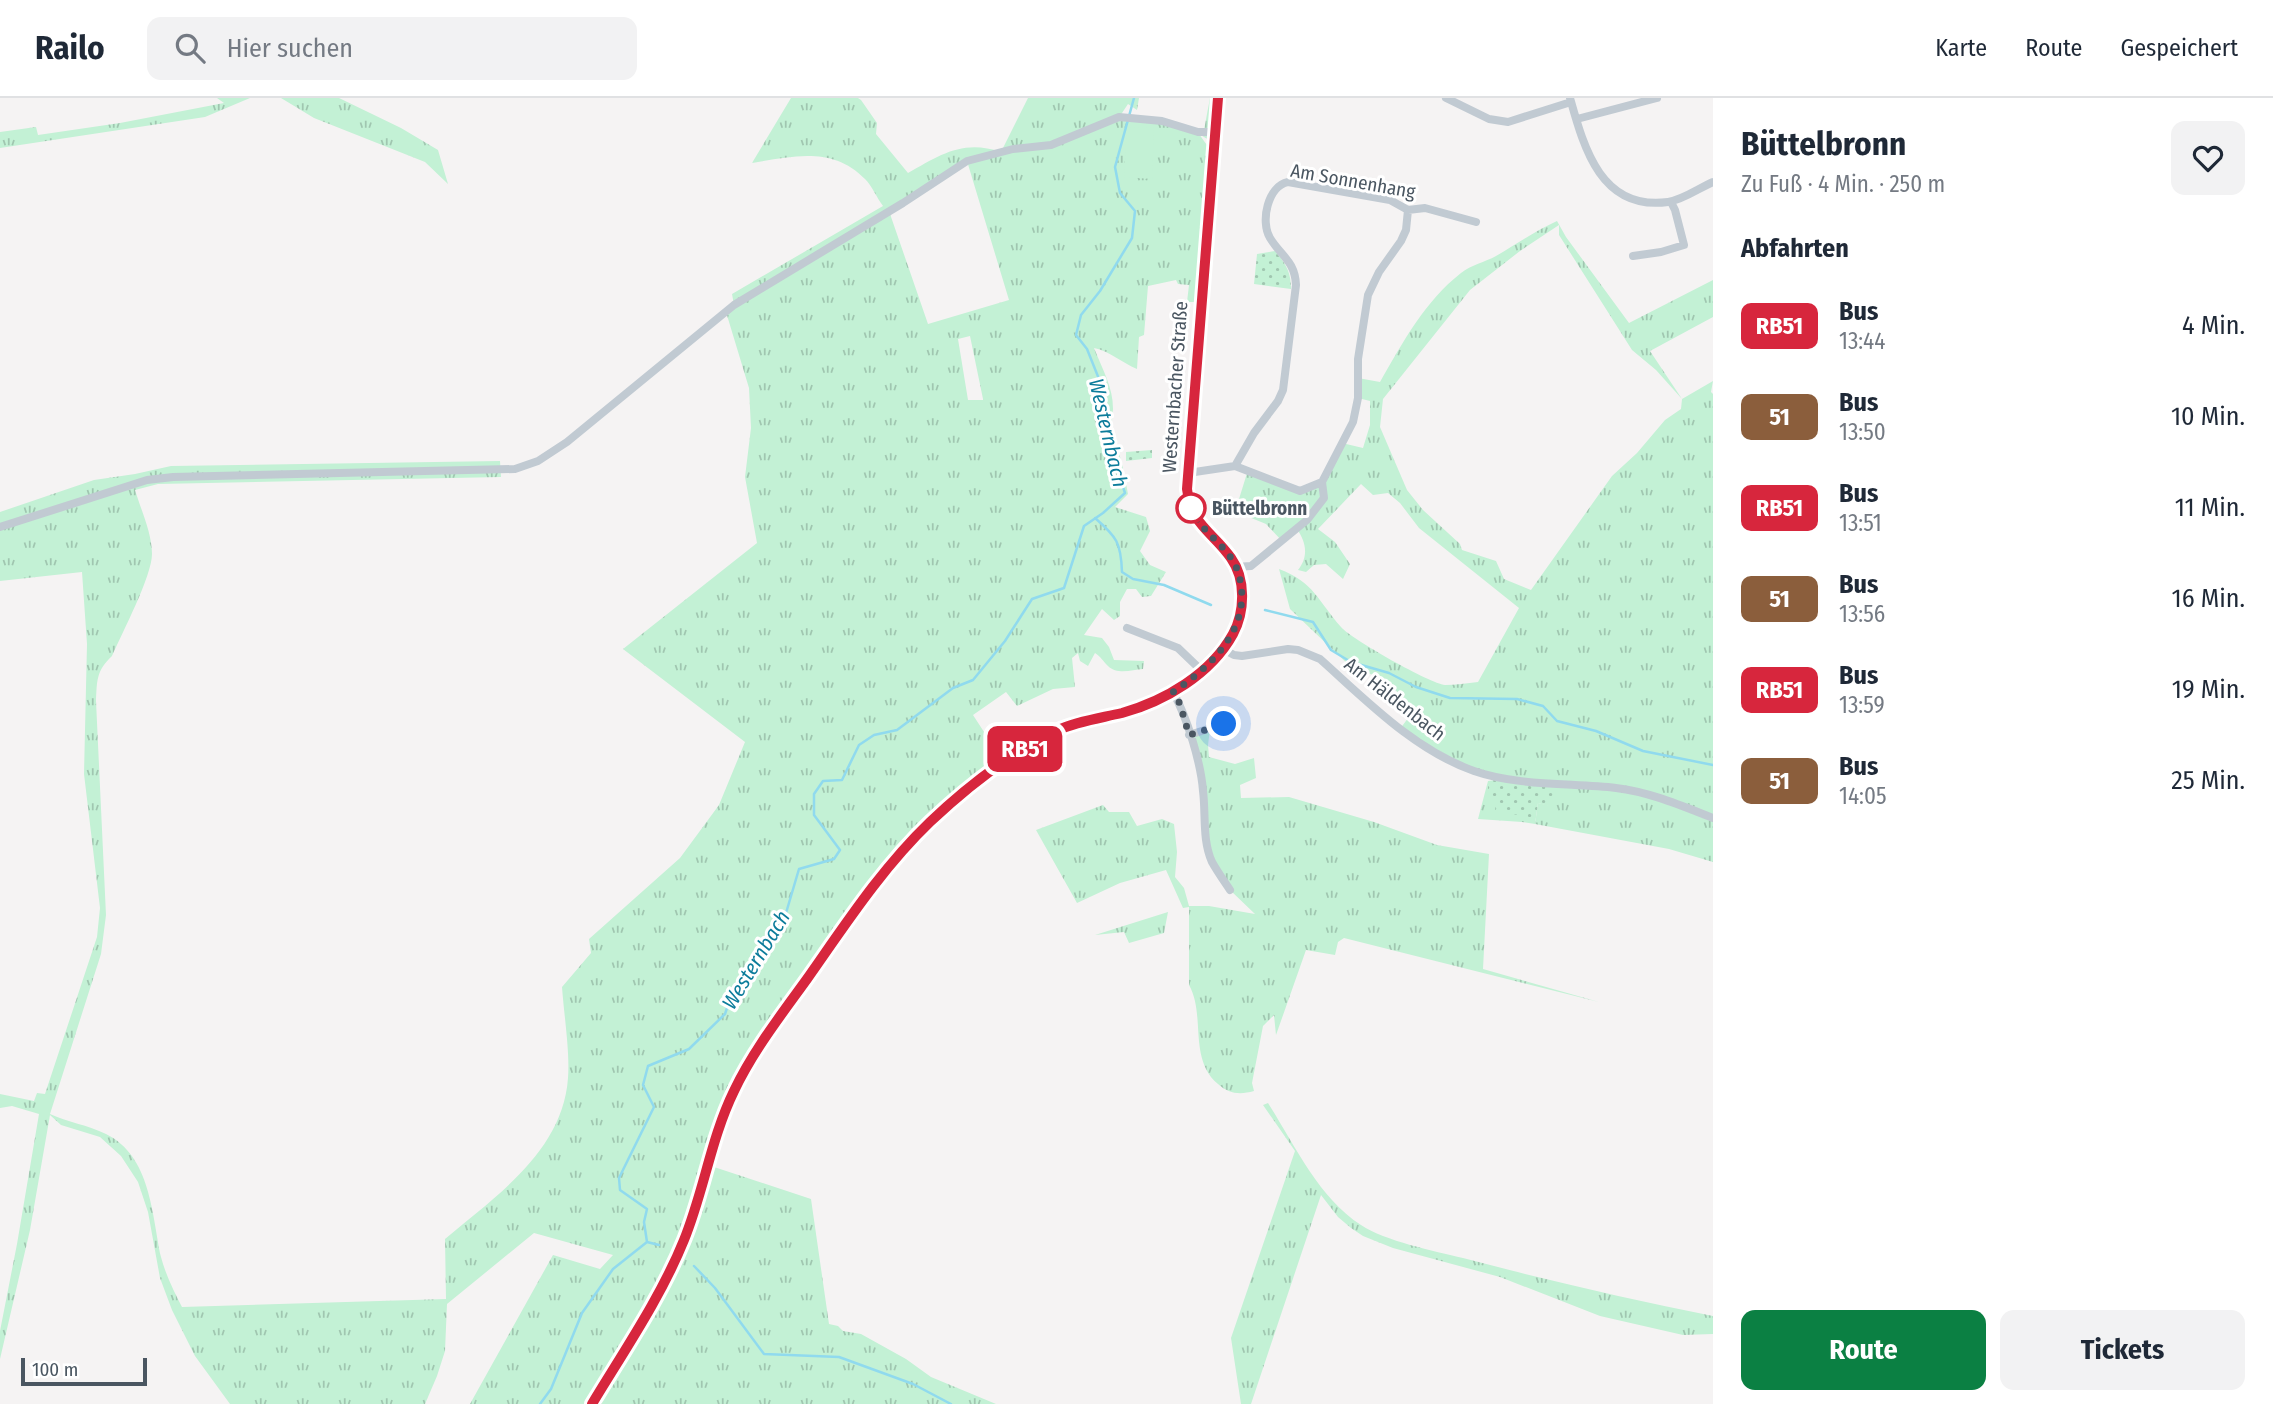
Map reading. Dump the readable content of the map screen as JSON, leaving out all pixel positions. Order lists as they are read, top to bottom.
{
  "streets": {
    "street": ["Am Sonnenhang", "Westernbacher Straße", "Am Häldenbach"]
  },
  "crossings": [
    ["Westernbacher Straße", "Am Häldenbach"]
  ],
  "water": ["Westernbach"],
  "places": ["Büttelbronn"],
  "lines": ["bus line RB51"],
  "scale_bar": "100 m",
  "page": {
    "header": "Railo",
    "search": "Hier suchen",
    "nav": ["Karte", "Route", "Gespeichert"],
    "on_map": "RB51",
    "heading": [
      ["Büttelbronn", "Zu Fuß · 4 Min. · 250 m"],
      "Abfahrten"
    ],
    "list": [
      {
        "mark": "RB51",
        "name": "Bus",
        "note": "13:44",
        "value": "4 Min."
      },
      {
        "mark": "51",
        "name": "Bus",
        "note": "13:50",
        "value": "10 Min."
      },
      {
        "mark": "RB51",
        "name": "Bus",
        "note": "13:51",
        "value": "11 Min."
      },
      {
        "mark": "51",
        "name": "Bus",
        "note": "13:56",
        "value": "16 Min."
      },
      {
        "mark": "RB51",
        "name": "Bus",
        "note": "13:59",
        "value": "19 Min."
      },
      {
        "mark": "51",
        "name": "Bus",
        "note": "14:05",
        "value": "25 Min."
      }
    ],
    "buttons": ["Route", "Tickets"],
    "scale": "100 m"
  }
}
